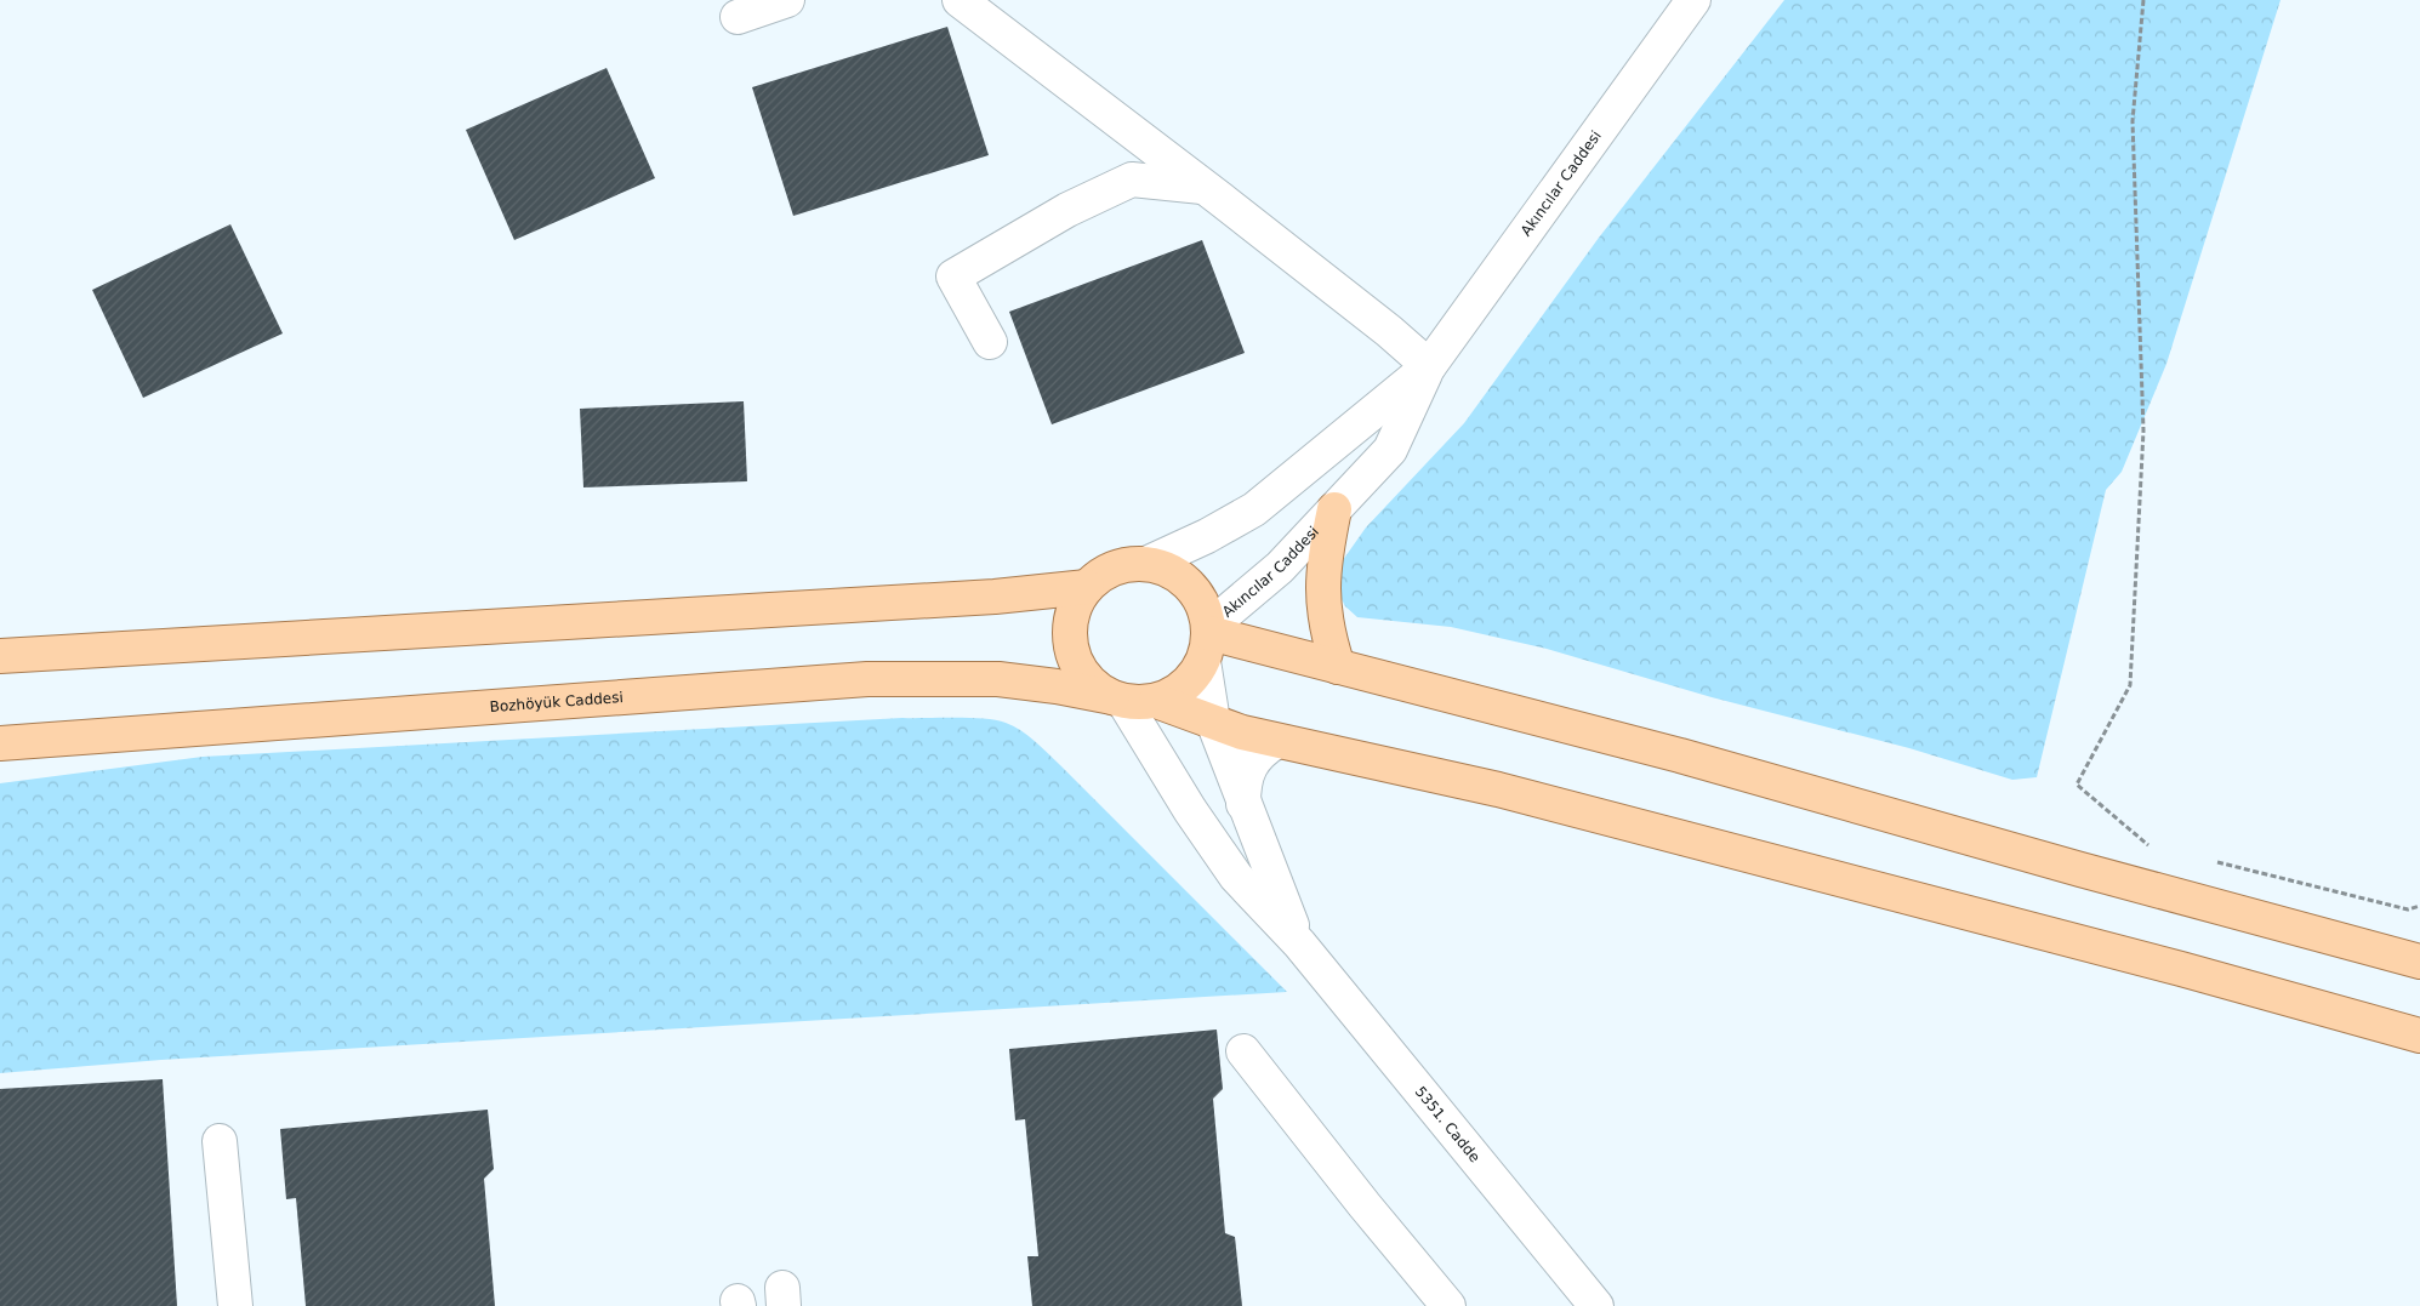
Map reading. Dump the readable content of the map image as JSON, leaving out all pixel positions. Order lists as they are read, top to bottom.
{
  "streets": {
    "main road": ["Bozhöyük Caddesi"],
    "street": ["Akıncılar Caddesi", "5351. Cadde"]
  },
  "crossings": [
    ["Akıncılar Caddesi", "Bozhöyük Caddesi"],
    ["Akıncılar Caddesi", "5351. Cadde"],
    ["Bozhöyük Caddesi", "5351. Cadde"]
  ]
}
